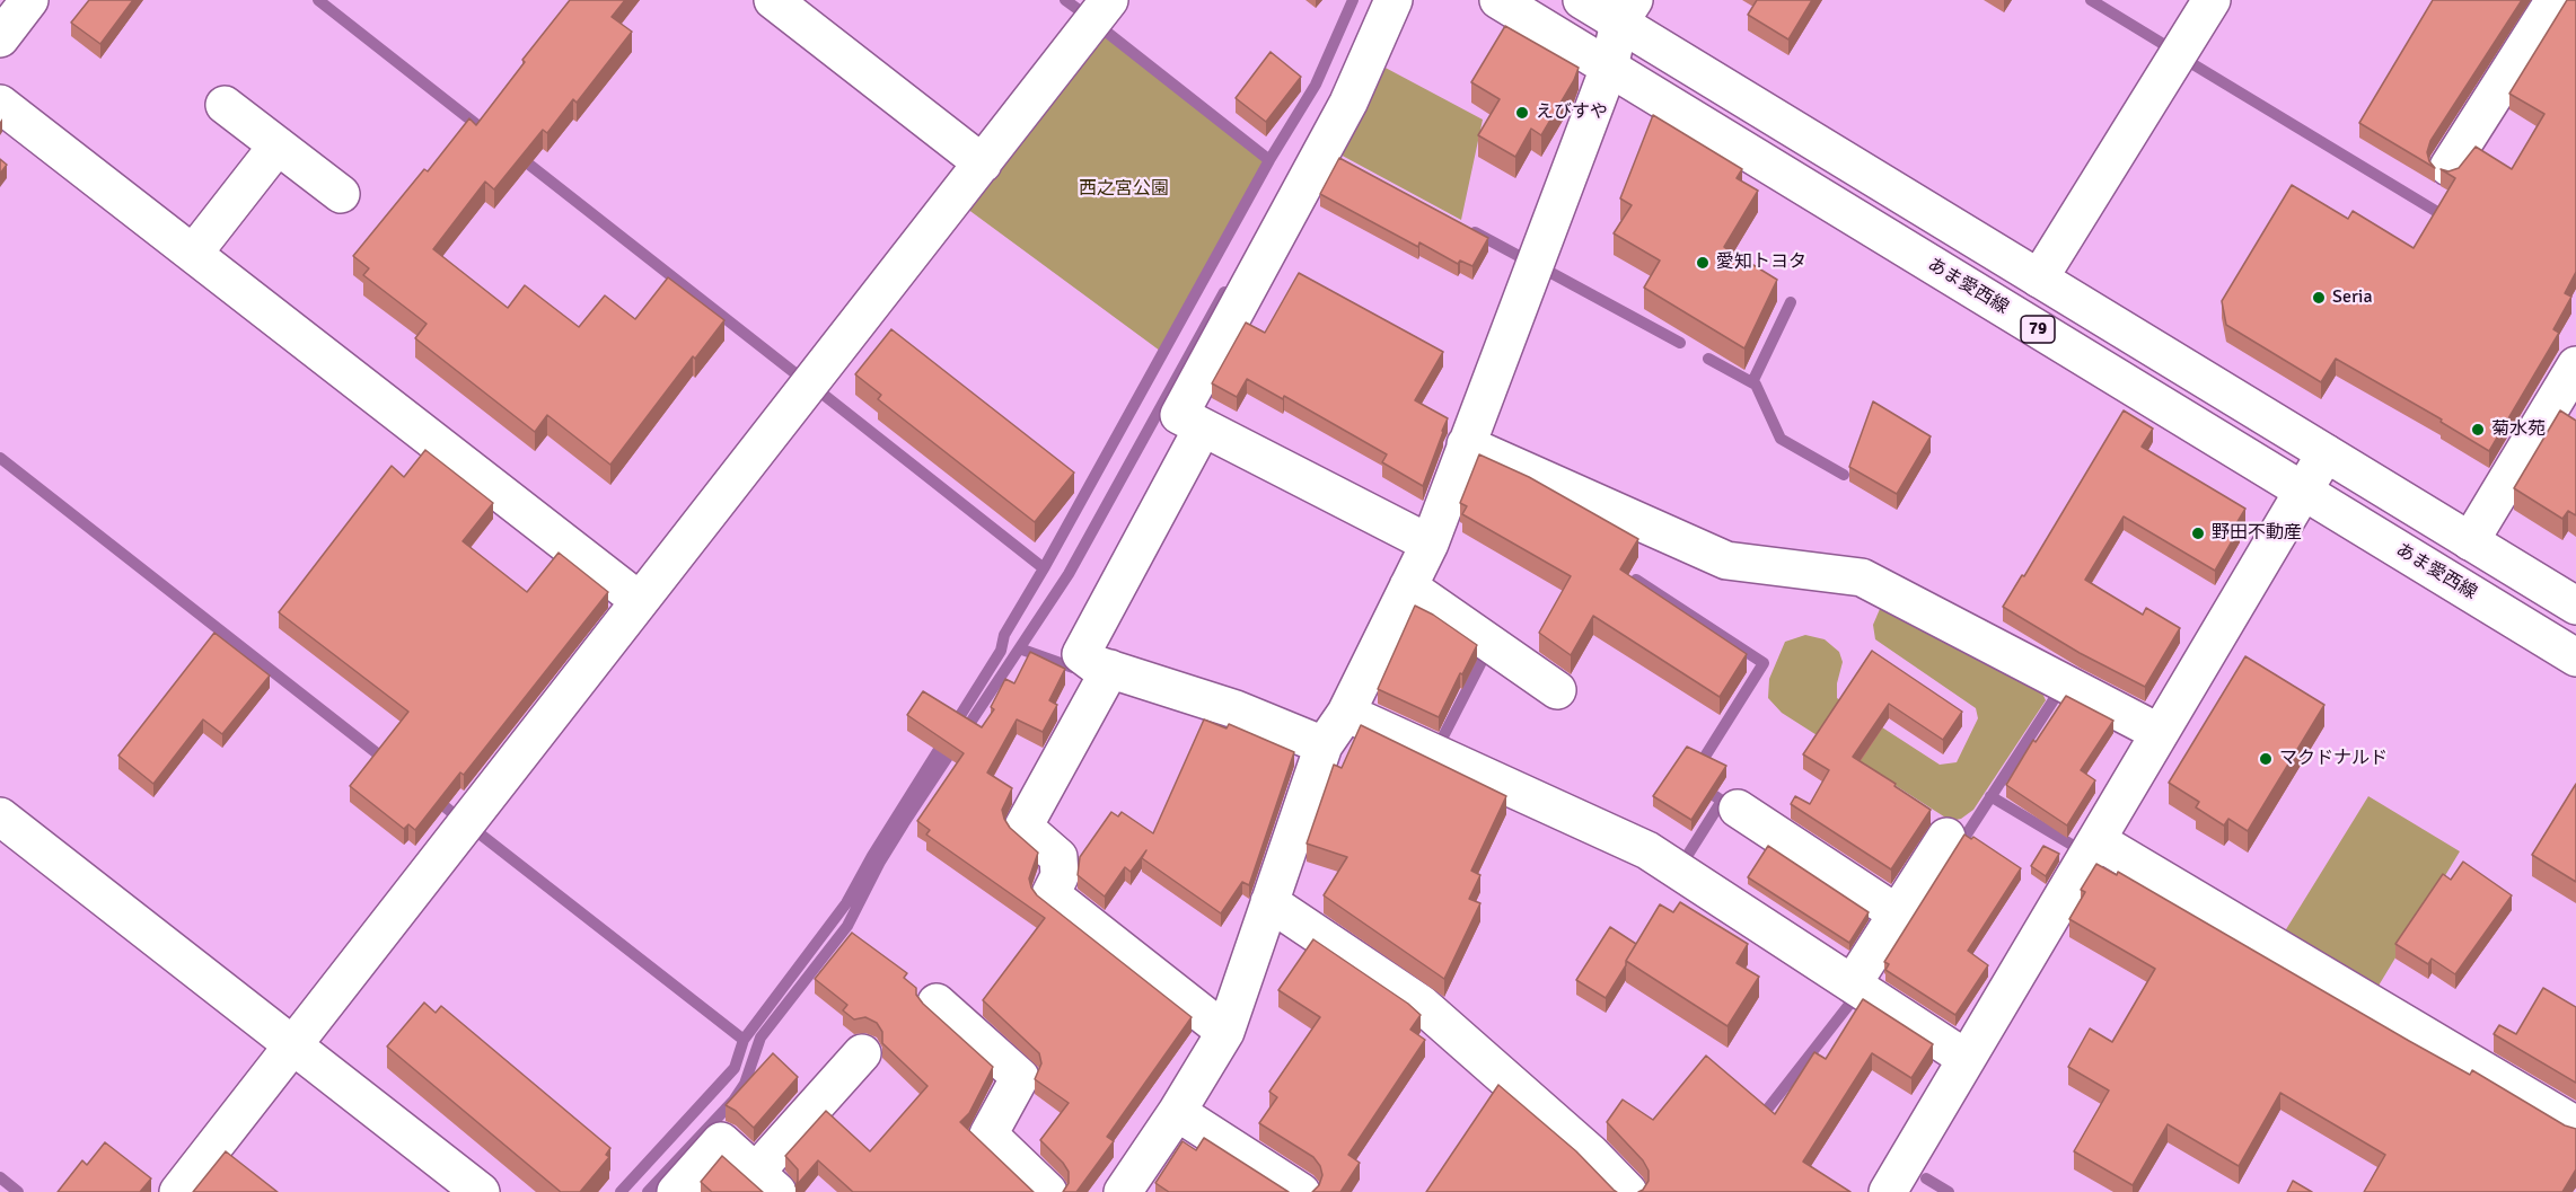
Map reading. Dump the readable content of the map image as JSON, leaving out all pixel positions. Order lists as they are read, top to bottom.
{
  "streets": {
    "street": ["あま愛西線", "79"]
  },
  "parks": ["西之宮公園"],
  "places": [
    "えびすや",
    "愛知トヨタ",
    "Seria",
    "菊水苑",
    "野田不動産",
    "マクドナルド"
  ]
}
